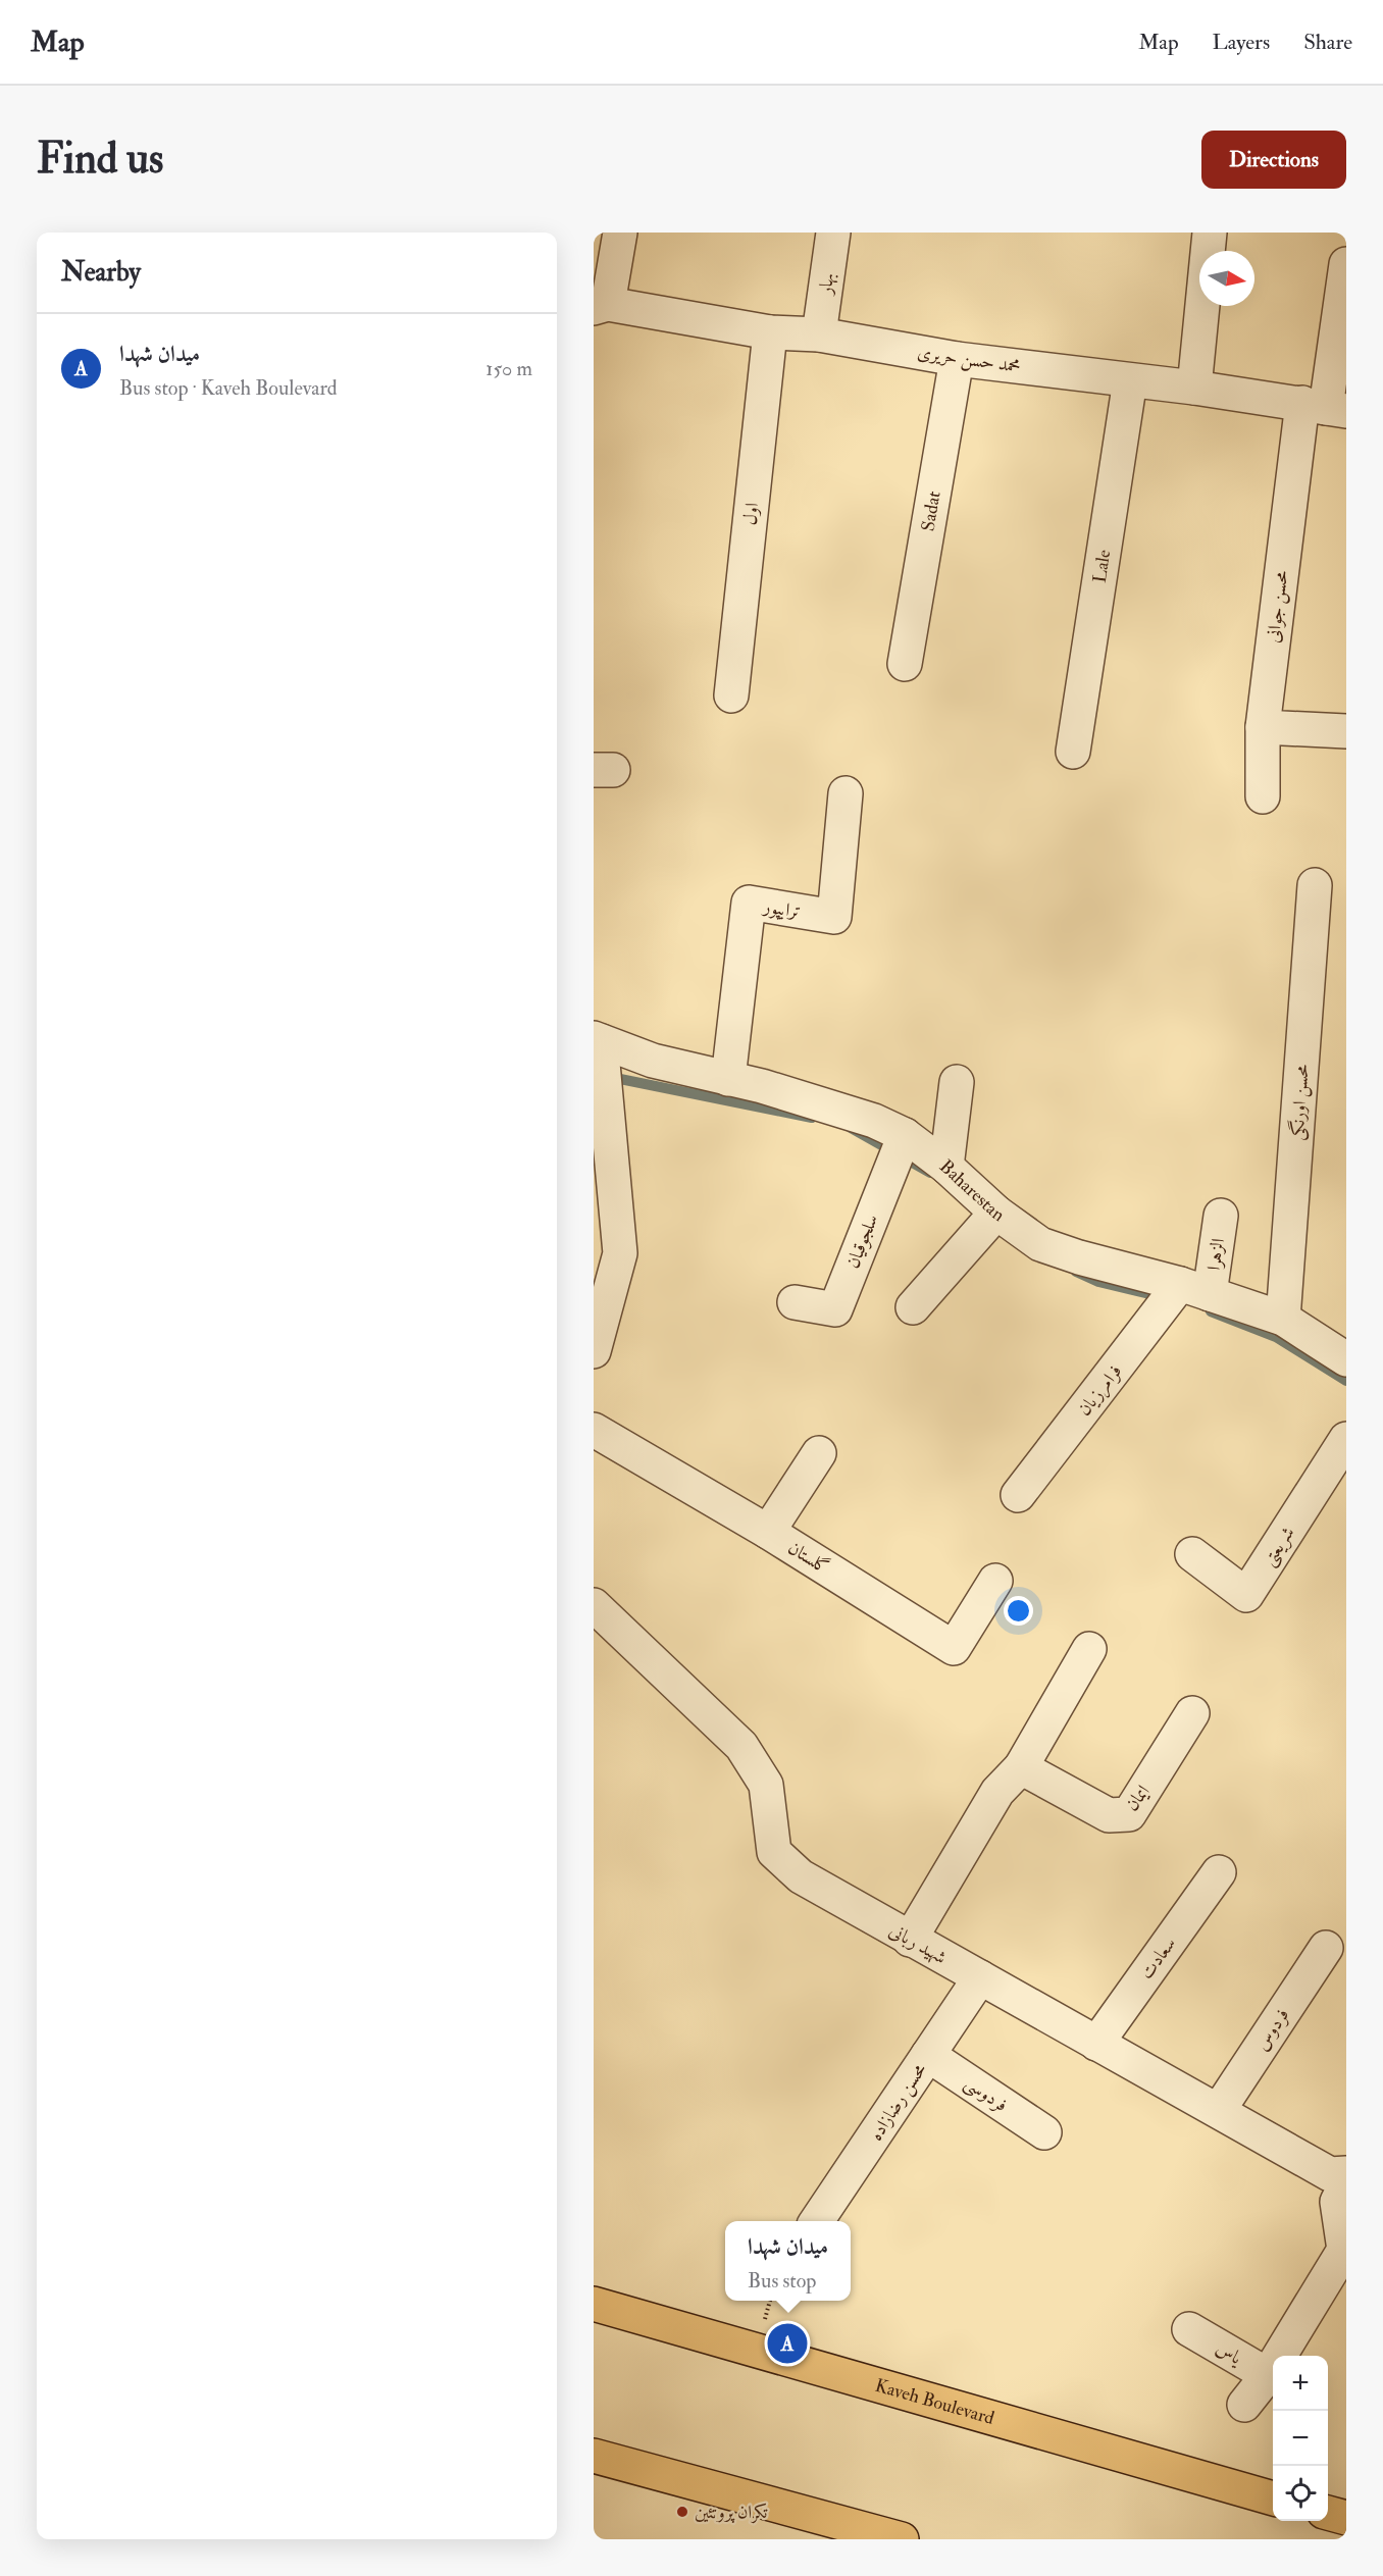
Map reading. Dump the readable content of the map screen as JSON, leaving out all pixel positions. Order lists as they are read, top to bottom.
{
  "streets": {
    "main road": ["Kaveh Boulevard"],
    "street": [
      "بهار",
      "محمد حسن حریری",
      "Sadat",
      "اول",
      "Lale",
      "محسن جوانی",
      "ترایپور",
      "محسن اورنگی",
      "Baharestan",
      "سلجوقیان",
      "الزهرا",
      "فرامرزیان",
      "شریعتی",
      "گلستان",
      "ایمان",
      "شهید ربانی",
      "سعادت",
      "فردوس",
      "فردوسی",
      "محسن رضازاده",
      "یاس"
    ]
  },
  "crossings": [
    ["بهار", "محمد حسن حریری"],
    ["محمد حسن حریری", "Sadat"],
    ["محمد حسن حریری", "اول"],
    ["محمد حسن حریری", "Lale"],
    ["محمد حسن حریری", "محسن جوانی"],
    ["ترایپور", "Baharestan"],
    ["محسن اورنگی", "Baharestan"],
    ["Baharestan", "سلجوقیان"],
    ["Baharestan", "الزهرا"],
    ["Baharestan", "فرامرزیان"],
    ["الزهرا", "فرامرزیان"],
    ["شهید ربانی", "سعادت"],
    ["شهید ربانی", "فردوس"],
    ["شهید ربانی", "محسن رضازاده"],
    ["فردوسی", "محسن رضازاده"]
  ],
  "places": ["تکران پروتئین"],
  "north": "right",
  "page": {
    "header": "Map",
    "nav": ["Map", "Layers", "Share"],
    "buttons": "Directions",
    "title": "Find us",
    "heading": "Nearby",
    "list": [
      {
        "mark": "A",
        "name": "میدان شهدا",
        "note": "Bus stop · Kaveh Boulevard",
        "value": "150 m"
      }
    ],
    "popup": ["میدان شهدا", "Bus stop"],
    "pins": "A",
    "map_buttons": ["+", "−"]
  }
}
